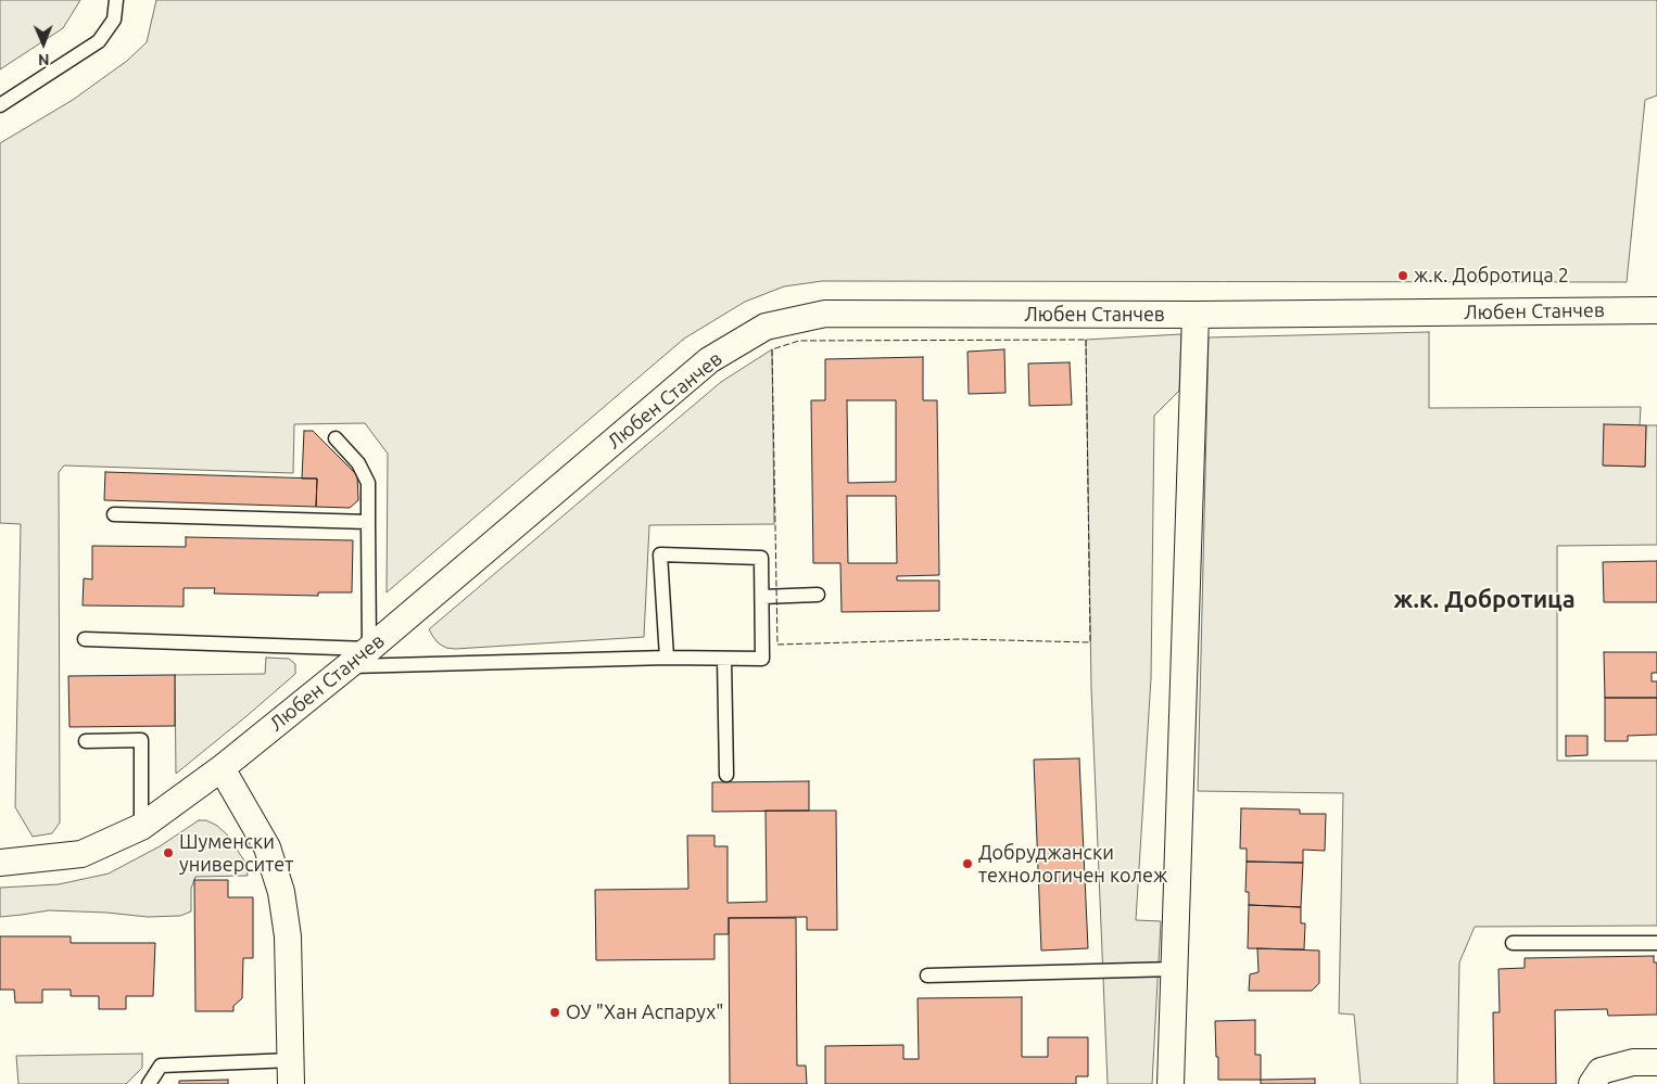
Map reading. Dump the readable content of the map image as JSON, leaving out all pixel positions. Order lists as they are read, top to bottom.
{
  "streets": {
    "street": ["Любен Станчев"]
  },
  "districts": ["ж.к. Добротица"],
  "places": [
    "ж.к. Добротица 2",
    "Шуменски университет",
    "Добруджански технологичен колеж",
    "ОУ \"Хан Аспарух\""
  ],
  "north": "bottom"
}
